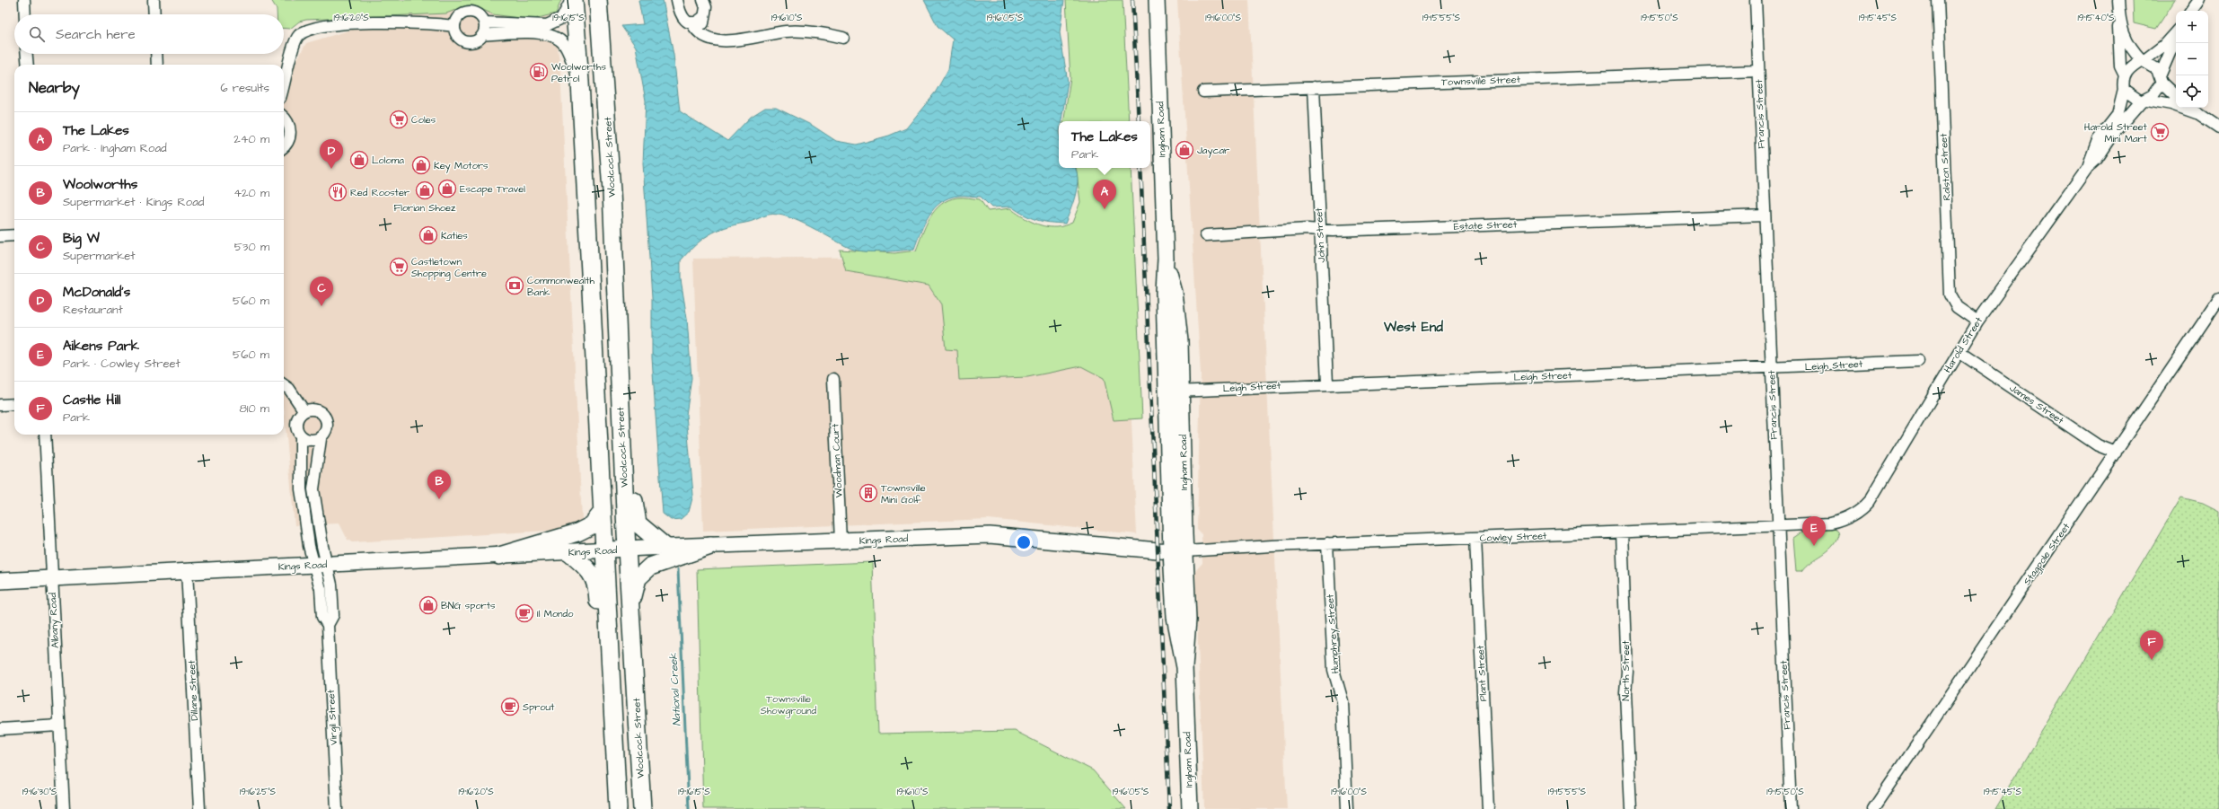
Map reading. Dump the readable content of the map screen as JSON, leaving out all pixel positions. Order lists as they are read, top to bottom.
{
  "streets": {
    "main road": ["Ingham Road", "Woolcock Street", "Kings Road"],
    "street": [
      "Townsville Street",
      "Francis Street",
      "Ralston Street",
      "Estate Street",
      "John Street",
      "Harold Street",
      "Leigh Street",
      "James Street",
      "Woodman Court",
      "Cowley Street",
      "Stagpole Street",
      "Albany Road",
      "Humphrey Street",
      "North Street",
      "Plant Street",
      "Dillane Street",
      "Virgil Street"
    ]
  },
  "crossings": [
    ["Townsville Street", "Francis Street"],
    ["Townsville Street", "John Street"],
    ["Francis Street", "Estate Street"],
    ["Francis Street", "Leigh Street"],
    ["Francis Street", "Cowley Street"],
    ["Ingham Road", "Leigh Street"],
    ["Ingham Road", "Cowley Street"],
    ["Ingham Road", "Kings Road"],
    ["Woolcock Street", "Kings Road"],
    ["Ralston Street", "Harold Street"],
    ["Estate Street", "John Street"],
    ["John Street", "Leigh Street"],
    ["Harold Street", "James Street"],
    ["Harold Street", "Cowley Street"],
    ["James Street", "Stagpole Street"],
    ["Woodman Court", "Kings Road"],
    ["Cowley Street", "Kings Road"],
    ["Cowley Street", "Humphrey Street"],
    ["Cowley Street", "North Street"],
    ["Cowley Street", "Plant Street"],
    ["Kings Road", "Albany Road"],
    ["Kings Road", "Dillane Street"],
    ["Kings Road", "Virgil Street"]
  ],
  "districts": ["West End"],
  "water": ["National Creek"],
  "parks": ["Townsville Showground"],
  "places": {
    "fuel station": ["Woolworths Petrol"],
    "supermarket": ["Coles", "Harold Street Mini Mart", "Castletown Shopping Centre"],
    "shop": [
      "Jaycar",
      "Loloma",
      "Key Motors",
      "Escape Travel",
      "Florian Shoez",
      "Katies",
      "BNG sports"
    ],
    "restaurant": ["Red Rooster"],
    "bank": ["Commonwealth Bank"],
    "building": ["Townsville Mini Golf"],
    "cafe": ["Il Mondo", "Sprout"]
  },
  "page": {
    "map_buttons": ["+", "−"],
    "search": "Search here",
    "heading": ["Nearby", "6 results"],
    "list": [
      {
        "mark": "A",
        "name": "The Lakes",
        "note": "Park · Ingham Road",
        "value": "240 m"
      },
      {
        "mark": "B",
        "name": "Woolworths",
        "note": "Supermarket · Kings Road",
        "value": "420 m"
      },
      {
        "mark": "C",
        "name": "Big W",
        "note": "Supermarket",
        "value": "530 m"
      },
      {
        "mark": "D",
        "name": "McDonald's",
        "note": "Restaurant",
        "value": "560 m"
      },
      {
        "mark": "E",
        "name": "Aikens Park",
        "note": "Park · Cowley Street",
        "value": "560 m"
      },
      {
        "mark": "F",
        "name": "Castle Hill",
        "note": "Park",
        "value": "810 m"
      }
    ],
    "popup": ["The Lakes", "Park"],
    "pins": [
      "D",
      "A",
      "C",
      "B",
      "E",
      "F"
    ]
  },
  "coordinates": [
    "19°16'20\"S",
    "19°16'15\"S",
    "19°16'10\"S",
    "19°16'05\"S",
    "19°16'00\"S",
    "19°15'55\"S",
    "19°15'50\"S",
    "19°15'45\"S",
    "19°15'40\"S",
    "19°16'30\"S",
    "19°16'25\"S"
  ]
}
